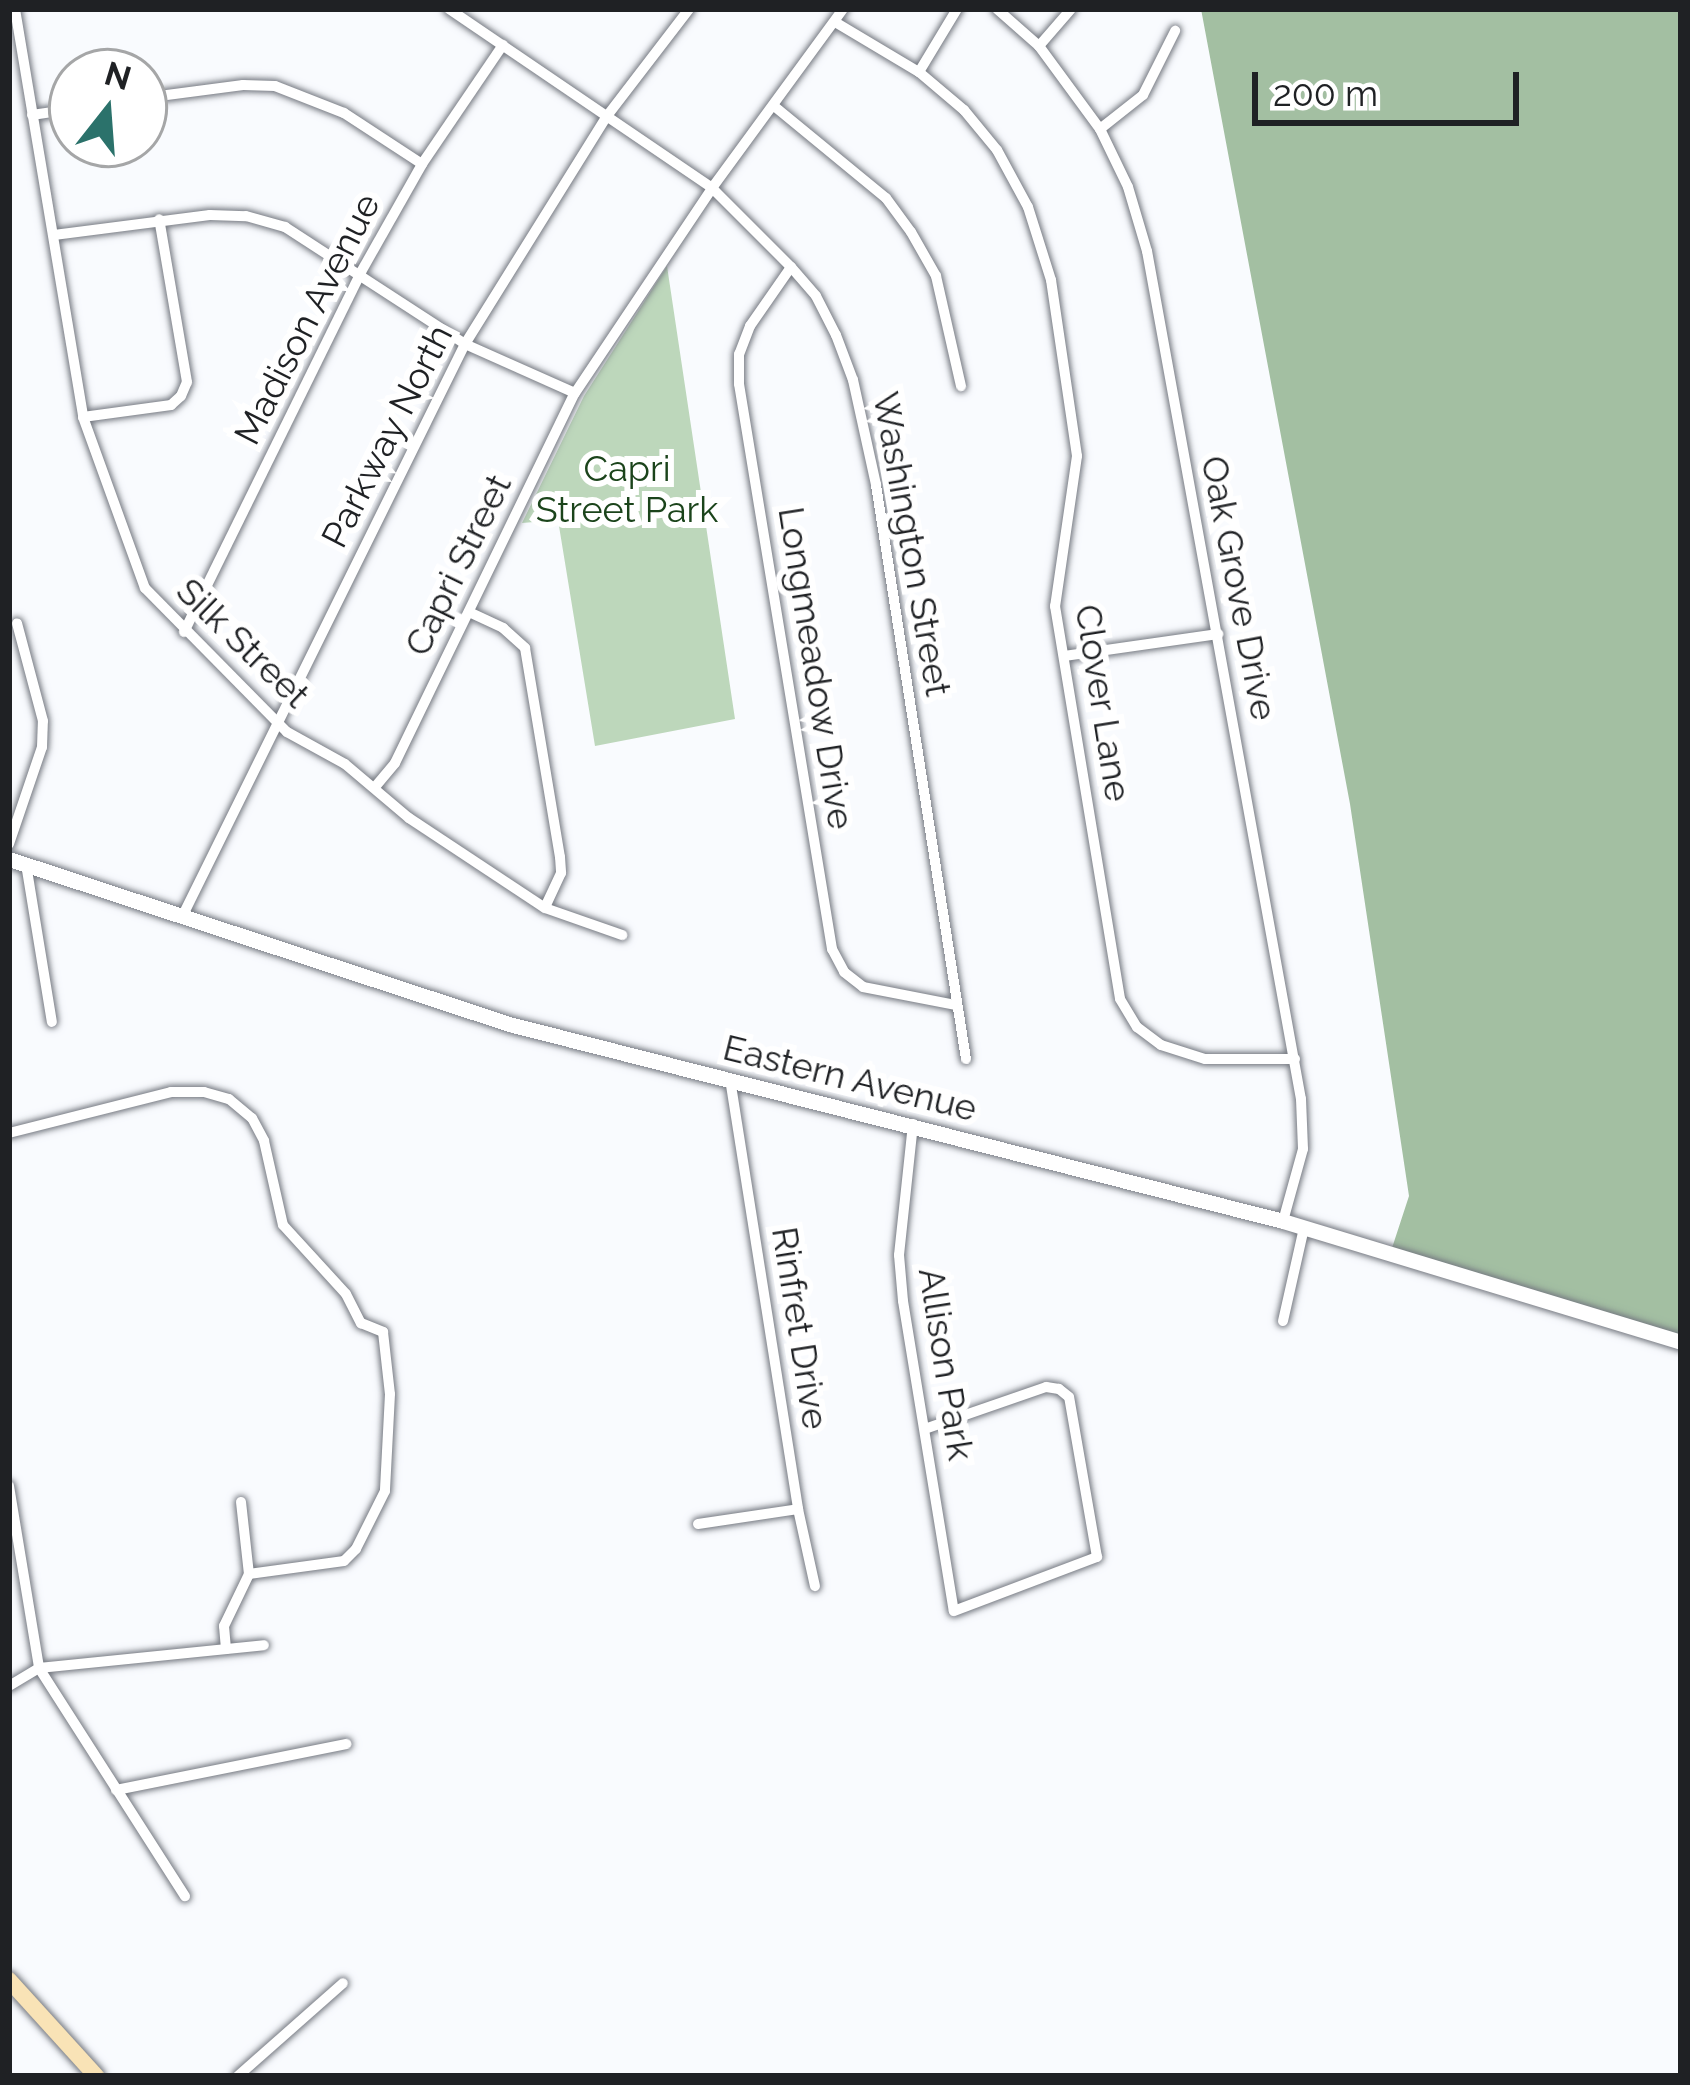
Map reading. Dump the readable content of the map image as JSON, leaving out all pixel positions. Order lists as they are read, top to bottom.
{
  "streets": {
    "street": [
      "Madison Avenue",
      "Parkway North",
      "Washington Street",
      "Capri Street",
      "Oak Grove Drive",
      "Silk Street",
      "Longmeadow Drive",
      "Clover Lane",
      "Eastern Avenue",
      "Rinfret Drive",
      "Allison Park"
    ]
  },
  "crossings": [
    ["Madison Avenue", "Washington Street"],
    ["Madison Avenue", "Silk Street"],
    ["Parkway North", "Washington Street"],
    ["Parkway North", "Silk Street"],
    ["Parkway North", "Eastern Avenue"],
    ["Washington Street", "Capri Street"],
    ["Washington Street", "Longmeadow Drive"],
    ["Capri Street", "Silk Street"],
    ["Capri Street", "Clover Lane"],
    ["Oak Grove Drive", "Clover Lane"],
    ["Oak Grove Drive", "Eastern Avenue"],
    ["Eastern Avenue", "Rinfret Drive"],
    ["Eastern Avenue", "Allison Park"]
  ],
  "parks": ["Capri Street Park"],
  "scale_bar": "200 m",
  "north": "top"
}
